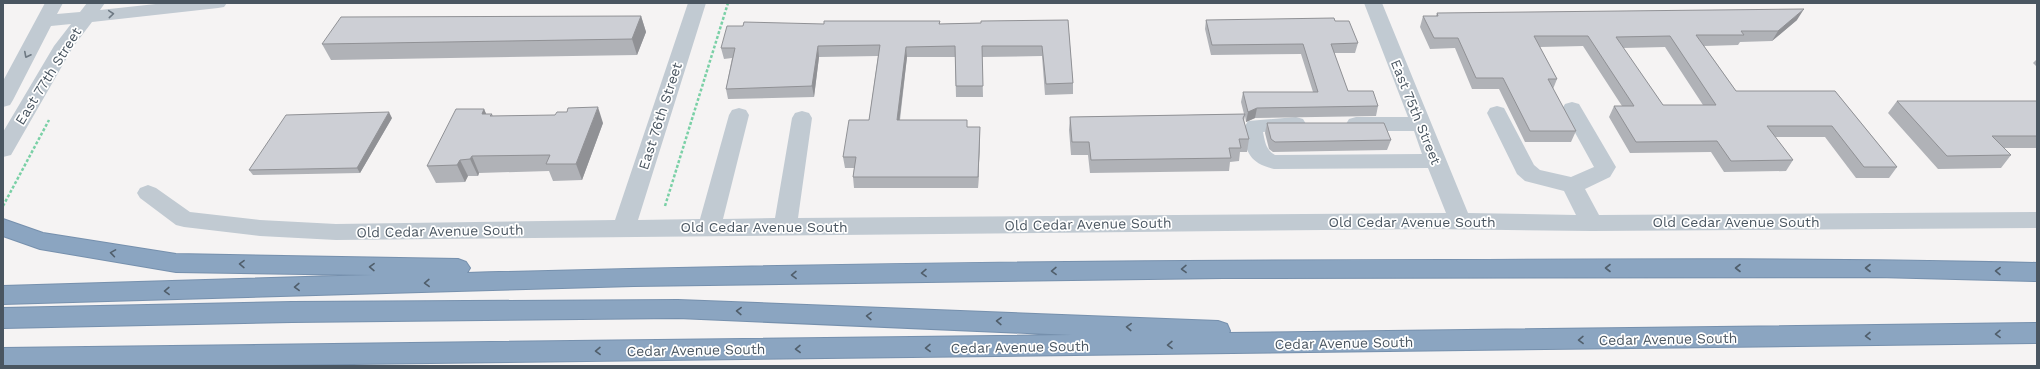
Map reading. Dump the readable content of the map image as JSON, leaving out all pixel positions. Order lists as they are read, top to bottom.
{
  "streets": {
    "highway": ["Cedar Avenue South"],
    "street": [
      "East 77th Street",
      "East 75th Street",
      "East 76th Street",
      "Old Cedar Avenue South"
    ]
  },
  "crossings": [
    ["East 75th Street", "Old Cedar Avenue South"],
    ["East 76th Street", "Old Cedar Avenue South"]
  ]
}
